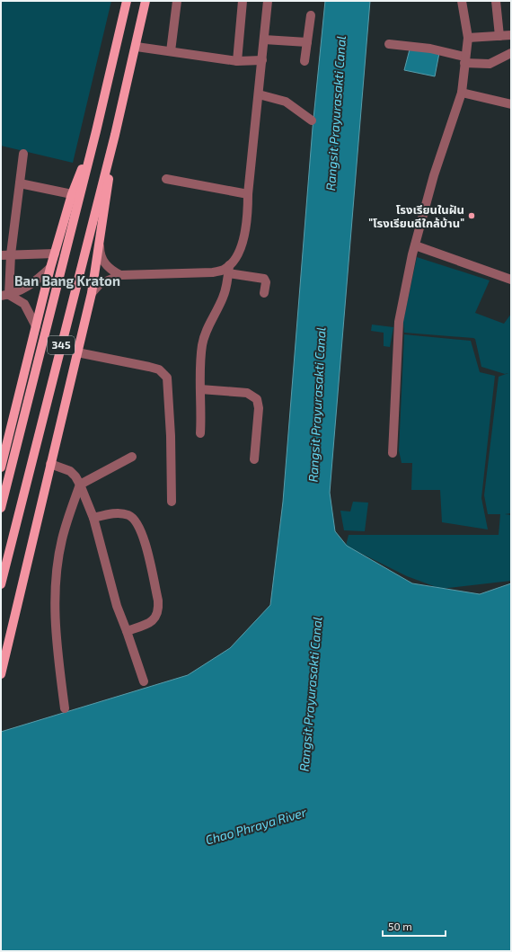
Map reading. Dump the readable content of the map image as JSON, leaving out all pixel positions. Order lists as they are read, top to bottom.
{
  "streets": {
    "main road": ["345"]
  },
  "districts": ["Ban Bang Kraton"],
  "water": ["Rangsit Prayurasakti Canal", "Chao Phraya River"],
  "places": ["โรงเรียนในฝัน \"โรงเรียนดีใกล้บ้าน\""],
  "scale_bar": "50 m"
}
